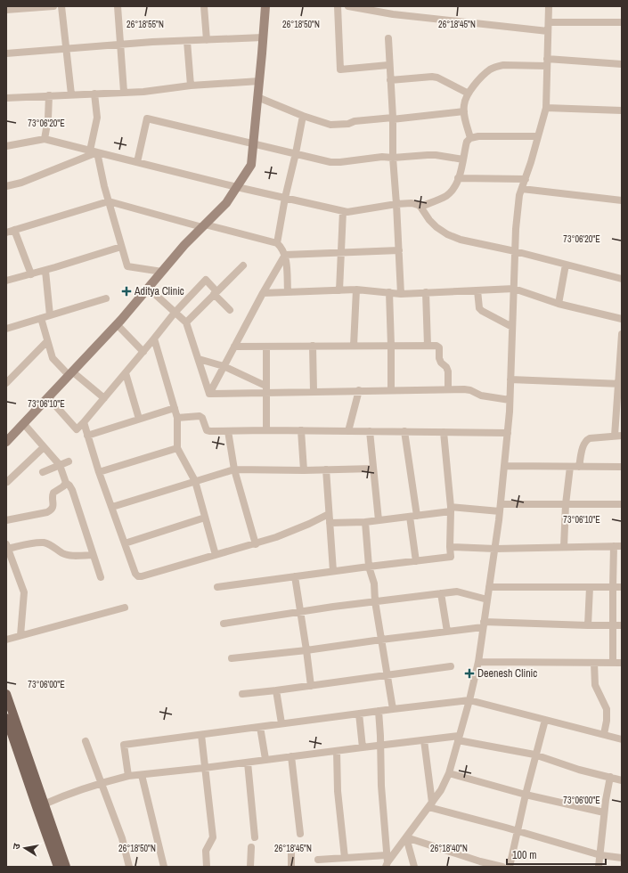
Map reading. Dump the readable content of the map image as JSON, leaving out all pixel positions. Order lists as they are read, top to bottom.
{
  "places": {
    "health": ["Aditya Clinic", "Deenesh Clinic"]
  },
  "scale_bar": "100 m",
  "north": "left",
  "coordinates": [
    "26°18'55\"N",
    "26°18'50\"N",
    "26°18'45\"N",
    "73°06'20\"E",
    "73°06'10\"E",
    "73°06'00\"E",
    "26°18'40\"N"
  ]
}
